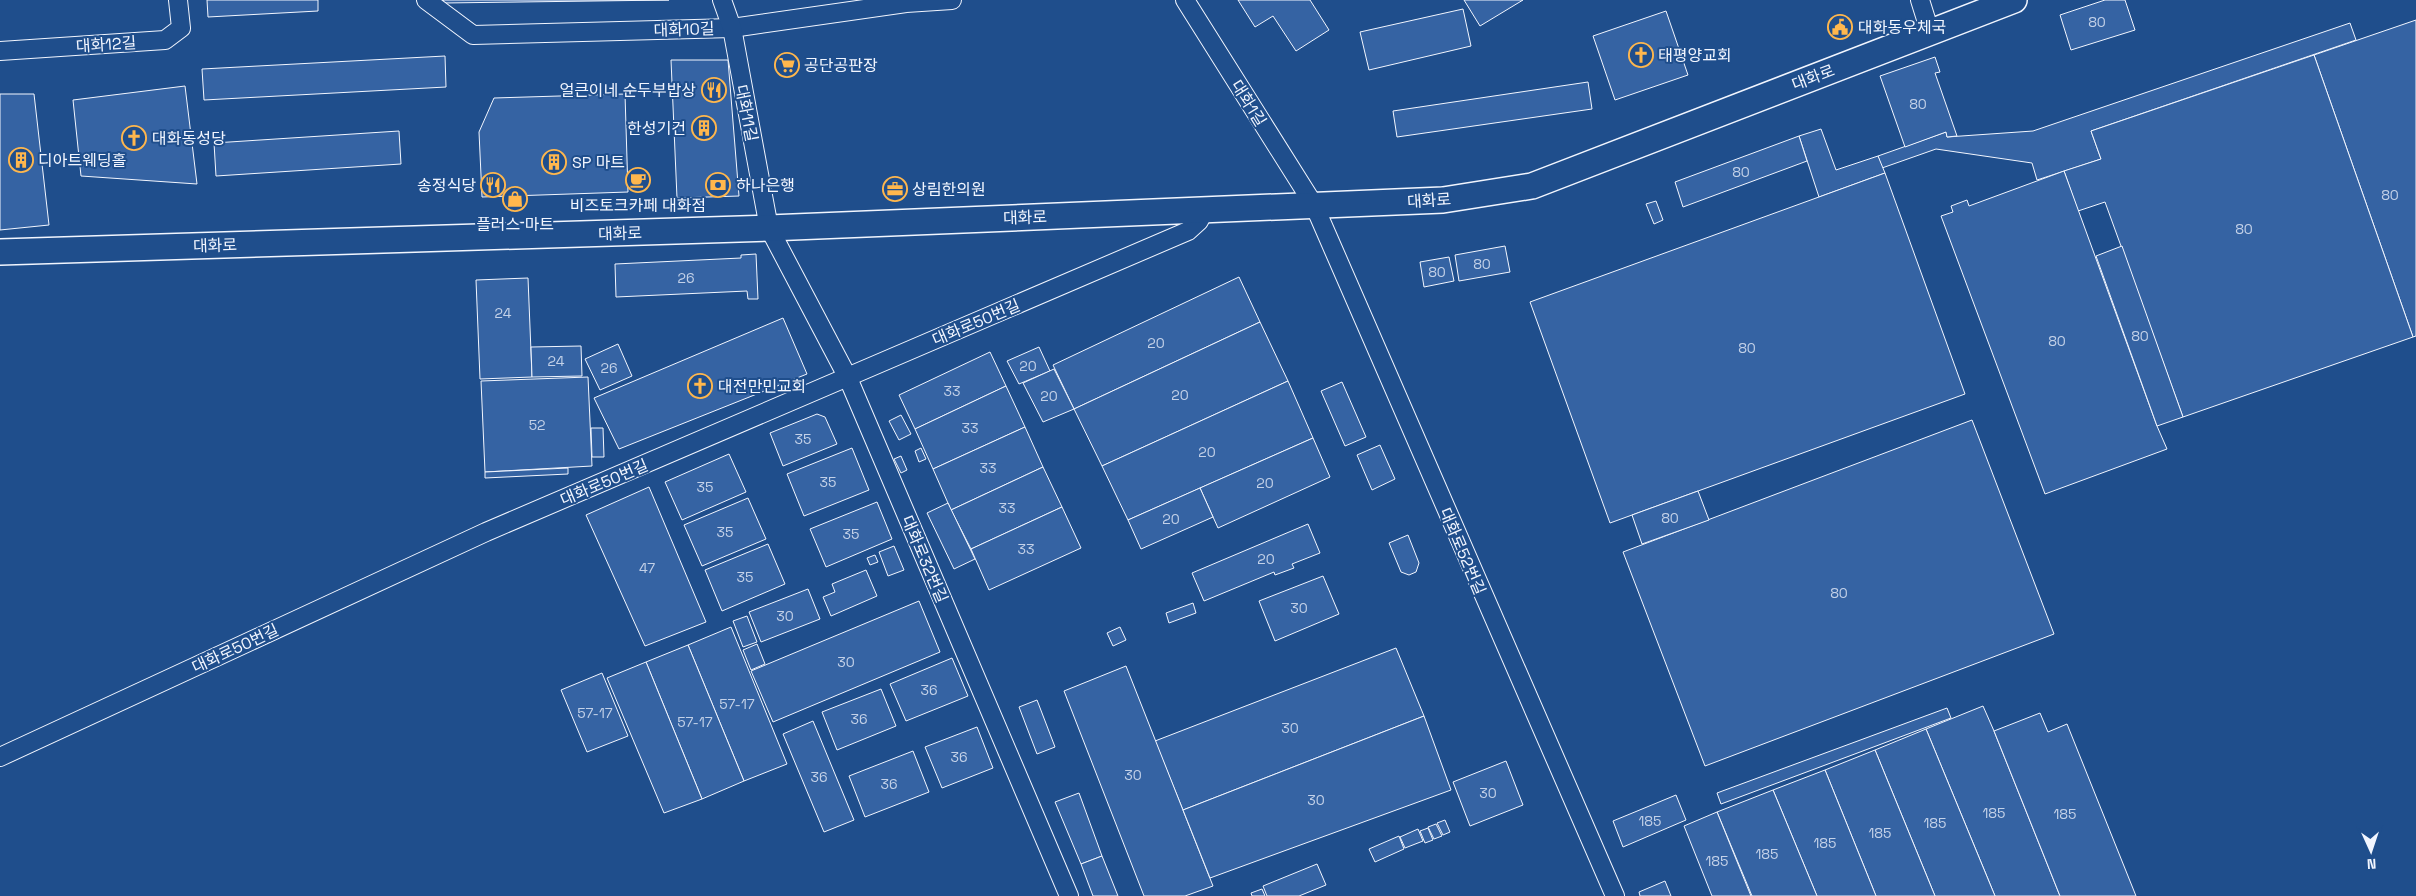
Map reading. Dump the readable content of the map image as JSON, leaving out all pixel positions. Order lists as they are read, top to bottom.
{
  "streets": {
    "main road": ["대화로"],
    "street": [
      "대화10길",
      "대화12길",
      "대화1길",
      "대화11길",
      "대화로50번길",
      "대화로52번길",
      "대화로32번길"
    ]
  },
  "crossings": [
    ["대화10길", "대화11길"],
    ["대화로", "대화1길"],
    ["대화로", "대화11길"],
    ["대화로", "대화로50번길"],
    ["대화로", "대화로52번길"],
    ["대화로", "대화로32번길"],
    ["대화1길", "대화로52번길"],
    ["대화11길", "대화로32번길"],
    ["대화로50번길", "대화로32번길"]
  ],
  "places": {
    "public building": ["대화동우체국"],
    "church": ["태평양교회", "대화동성당", "대전만민교회"],
    "supermarket": ["공단공판장"],
    "restaurant": ["얼큰이네 순두부밥상", "송정식당"],
    "building": ["한성기건", "디아트웨딩홀", "SP 마트"],
    "cafe": ["비즈토크카페 대화점"],
    "bank": ["하나은행"],
    "office": ["상림한의원"],
    "shop": ["플러스 마트"]
  },
  "house_numbers": [
    "80",
    "80",
    "80",
    "80",
    "80",
    "80",
    "80",
    "26",
    "24",
    "80",
    "80",
    "20",
    "80",
    "24",
    "20",
    "26",
    "33",
    "20",
    "20",
    "52",
    "33",
    "35",
    "20",
    "33",
    "35",
    "20",
    "35",
    "33",
    "80",
    "20",
    "35",
    "35",
    "33",
    "20",
    "47",
    "35",
    "80",
    "30",
    "30",
    "30",
    "36",
    "57-17",
    "57-17",
    "36",
    "57-17",
    "30",
    "36",
    "30",
    "36",
    "36",
    "30",
    "30",
    "185",
    "185",
    "185",
    "185",
    "185",
    "185",
    "185",
    "185"
  ],
  "north": "bottom"
}
